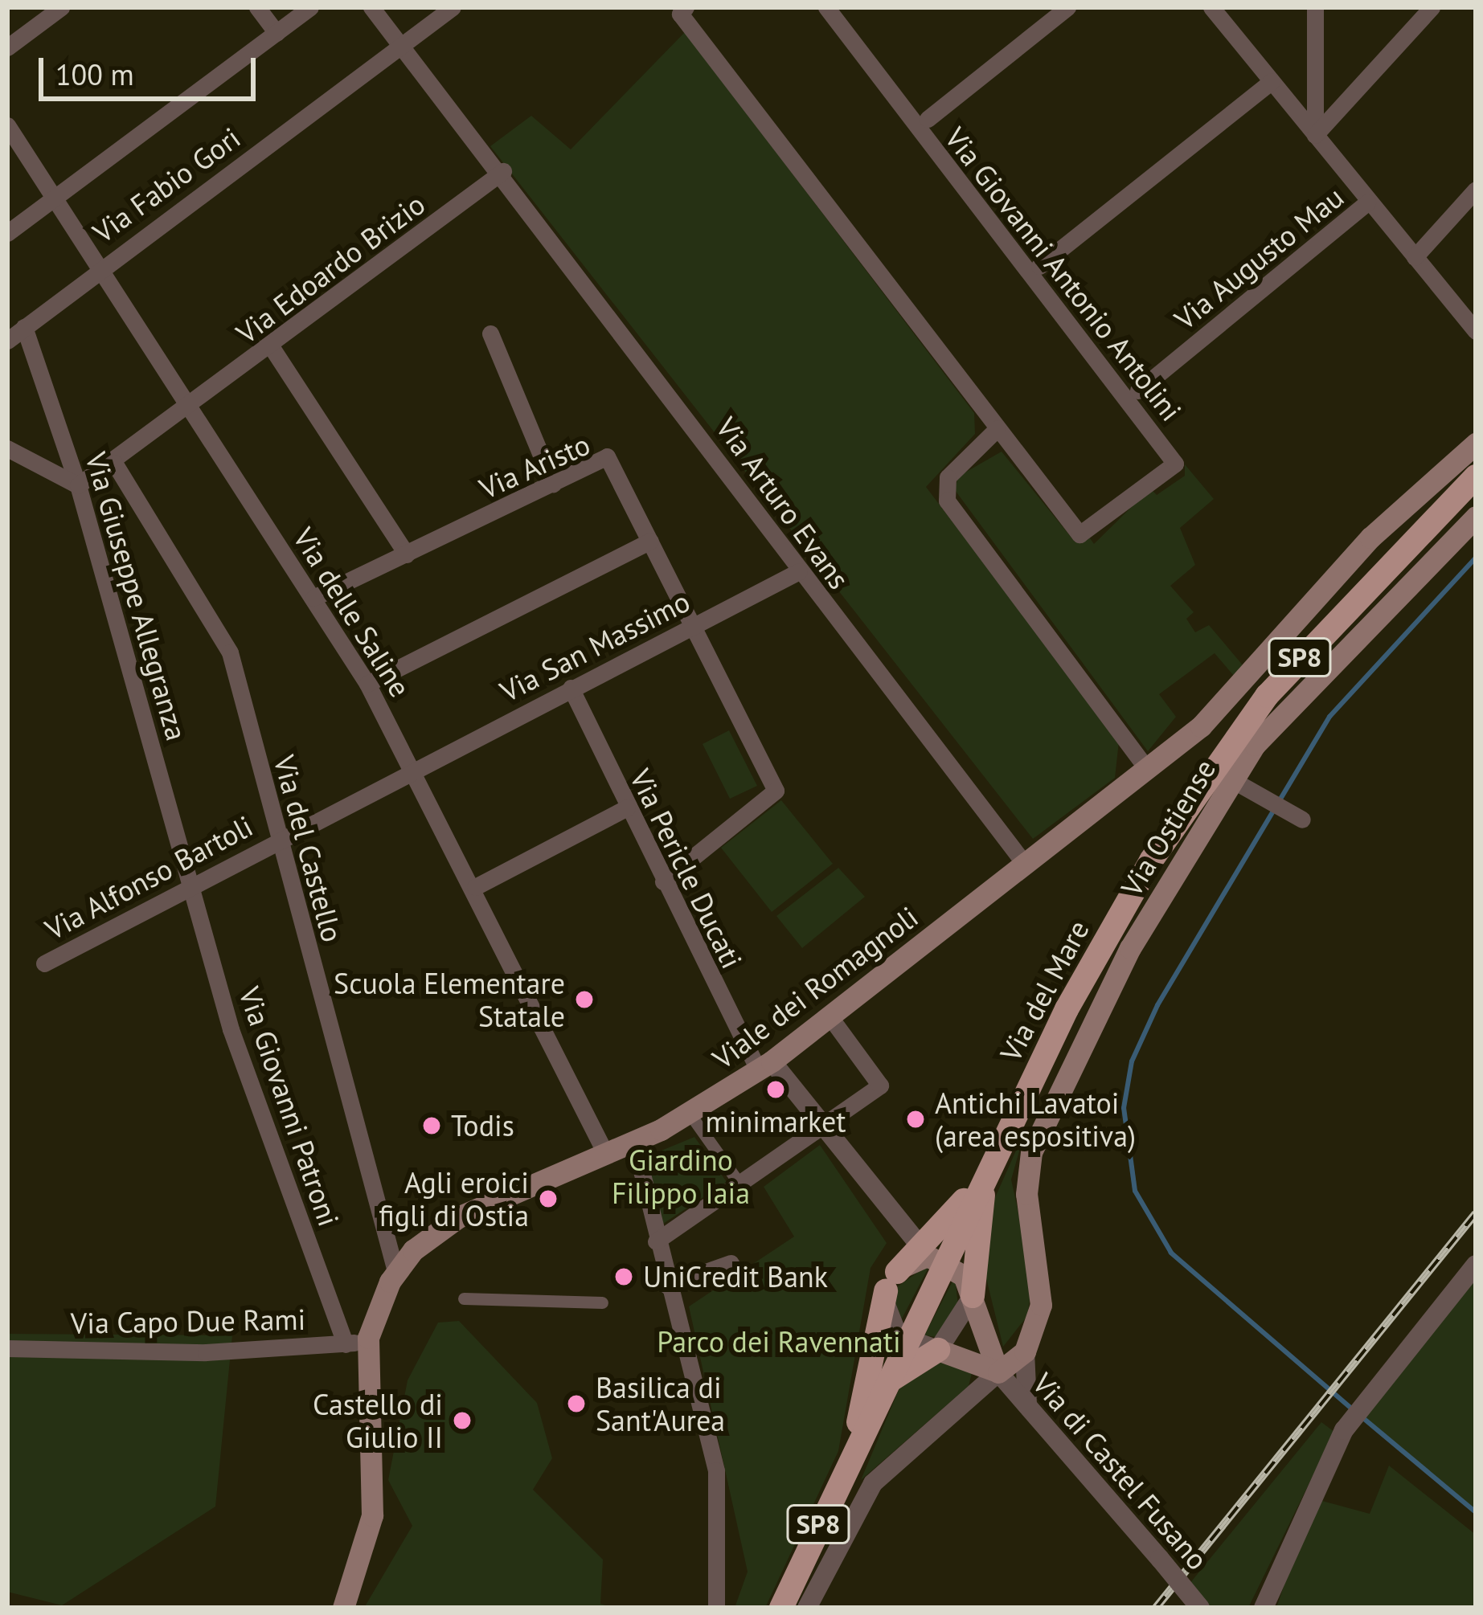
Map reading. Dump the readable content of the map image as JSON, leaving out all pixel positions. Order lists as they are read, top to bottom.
{
  "streets": {
    "main road": [
      "SP8",
      "Via Ostiense",
      "Viale dei Romagnoli",
      "Via del Mare"
    ],
    "street": [
      "Via Fabio Gori",
      "Via Augusto Mau",
      "Via Edoardo Brizio",
      "Via Giovanni Antonio Antolini",
      "Via Aristo",
      "Via Arturo Evans",
      "Via Giuseppe Allegranza",
      "Via delle Saline",
      "Via San Massimo",
      "Via del Castello",
      "Via Pericle Ducati",
      "Via Alfonso Bartoli",
      "Via Giovanni Patroni",
      "Via Capo Due Rami",
      "Via di Castel Fusano"
    ]
  },
  "crossings": [
    ["Via Fabio Gori", "Via Arturo Evans"],
    ["Via Fabio Gori", "Via Giuseppe Allegranza"],
    ["Via Fabio Gori", "Via delle Saline"],
    ["Via Edoardo Brizio", "Via Arturo Evans"],
    ["Via Edoardo Brizio", "Via Giuseppe Allegranza"],
    ["Via Edoardo Brizio", "Via delle Saline"],
    ["Via Edoardo Brizio", "Via del Castello"],
    ["Via Aristo", "Via delle Saline"],
    ["Via Aristo", "Via San Massimo"],
    ["Via Aristo", "Via Pericle Ducati"],
    ["Via Arturo Evans", "Via San Massimo"],
    ["Via Arturo Evans", "Viale dei Romagnoli"],
    ["Via Giuseppe Allegranza", "Via Alfonso Bartoli"],
    ["Via Giuseppe Allegranza", "Via Giovanni Patroni"],
    ["Via delle Saline", "Via San Massimo"],
    ["Via delle Saline", "Viale dei Romagnoli"],
    ["Via San Massimo", "Via del Castello"],
    ["Via San Massimo", "Via Pericle Ducati"],
    ["Via San Massimo", "Via Alfonso Bartoli"],
    ["Via del Castello", "Via Alfonso Bartoli"],
    ["Via del Castello", "Viale dei Romagnoli"],
    ["Via Pericle Ducati", "Viale dei Romagnoli"],
    ["Via Alfonso Bartoli", "Via Giovanni Patroni"],
    ["Viale dei Romagnoli", "Via Capo Due Rami"],
    ["Via Giovanni Patroni", "Via Capo Due Rami"]
  ],
  "parks": ["Giardino Filippo Iaia", "Parco dei Ravennati"],
  "places": [
    "Scuola Elementare Statale",
    "minimarket",
    "Antichi Lavatoi (area espositiva)",
    "Todis",
    "Agli eroici figli di Ostia",
    "UniCredit Bank",
    "Basilica di Sant'Aurea",
    "Castello di Giulio II"
  ],
  "scale_bar": "100 m"
}
